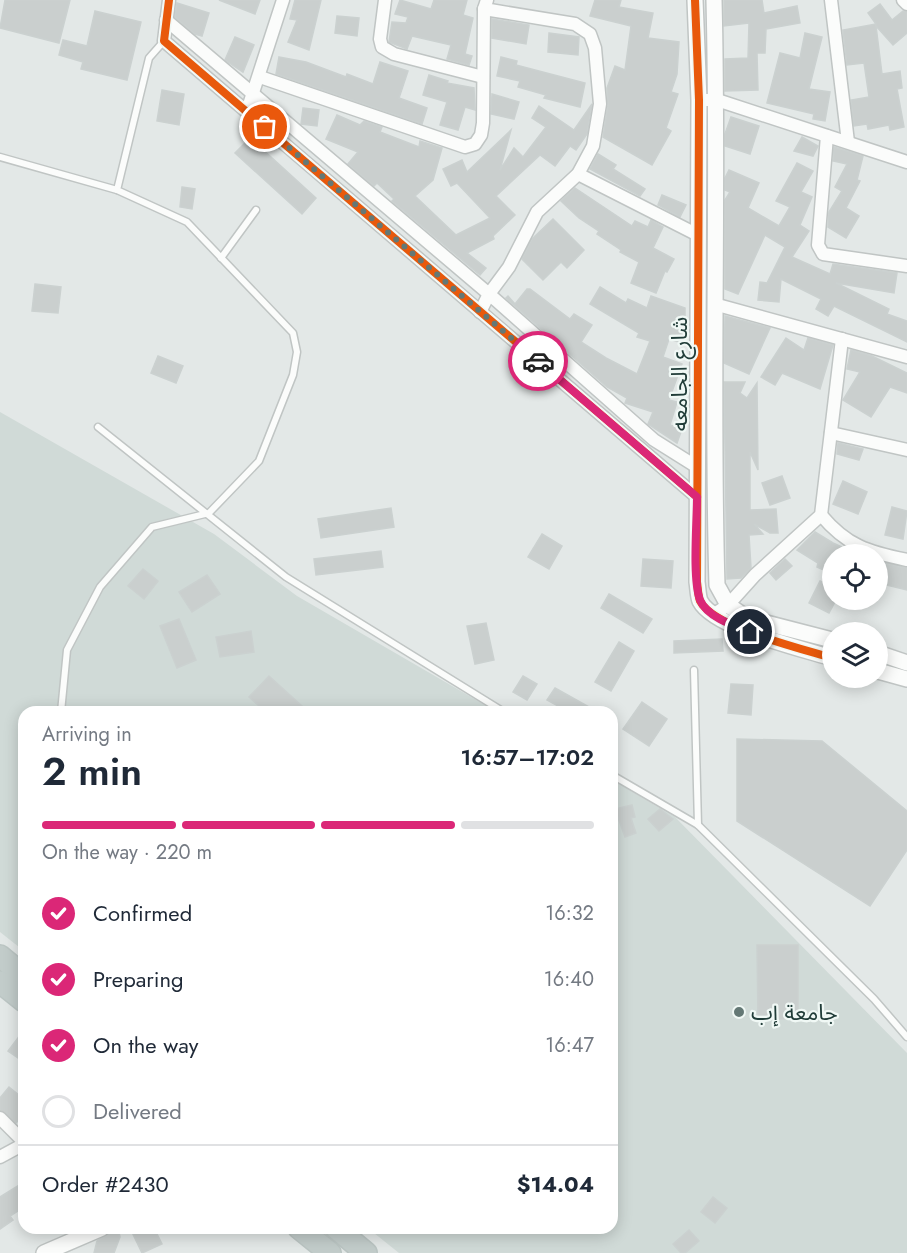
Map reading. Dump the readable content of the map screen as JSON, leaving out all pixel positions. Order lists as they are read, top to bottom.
{
  "streets": {
    "street": ["شارع الجامعه"]
  },
  "places": ["جامعة إب"],
  "page": {
    "heading": ["2 min", "Arriving in", "16:57–17:02"],
    "panel": ["Order #2430", "$14.04"],
    "bar": "On the way · 220 m",
    "list": [
      ["Confirmed", "16:32"],
      ["Preparing", "16:40"],
      ["On the way", "16:47"],
      "Delivered"
    ]
  }
}
